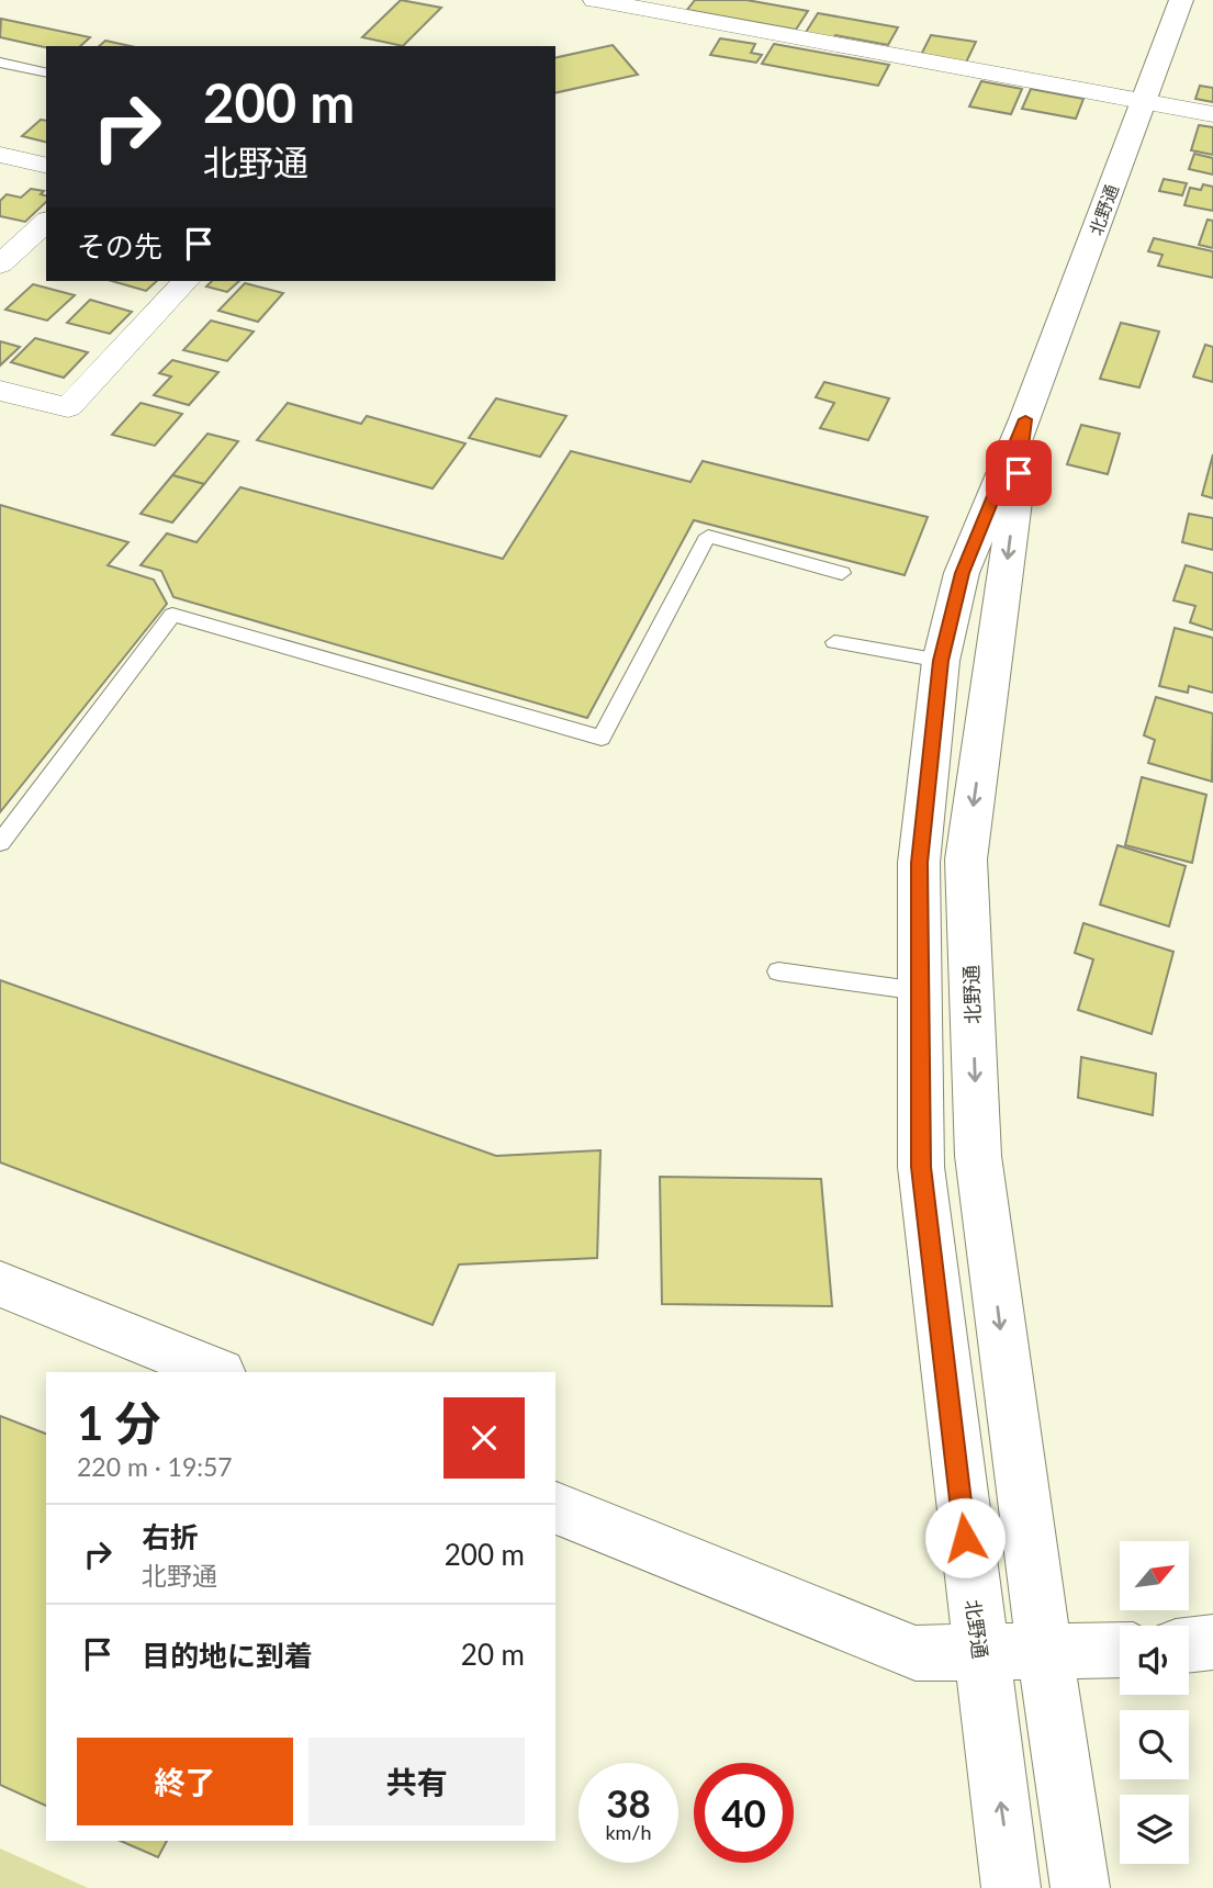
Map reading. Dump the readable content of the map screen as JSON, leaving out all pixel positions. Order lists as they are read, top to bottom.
{
  "streets": {
    "street": ["北野通"]
  },
  "north": "top right",
  "page": {
    "turn": ["200 m", "北野通"],
    "then": "その先",
    "heading": ["1 分", "220 m · 19:57"],
    "list": [
      {
        "name": "右折",
        "note": "北野通",
        "value": "200 m"
      },
      {
        "name": "目的地に到着",
        "value": "20 m"
      }
    ],
    "buttons": ["終了", "共有"],
    "speed": "38 km/h",
    "limit": "40"
  }
}
